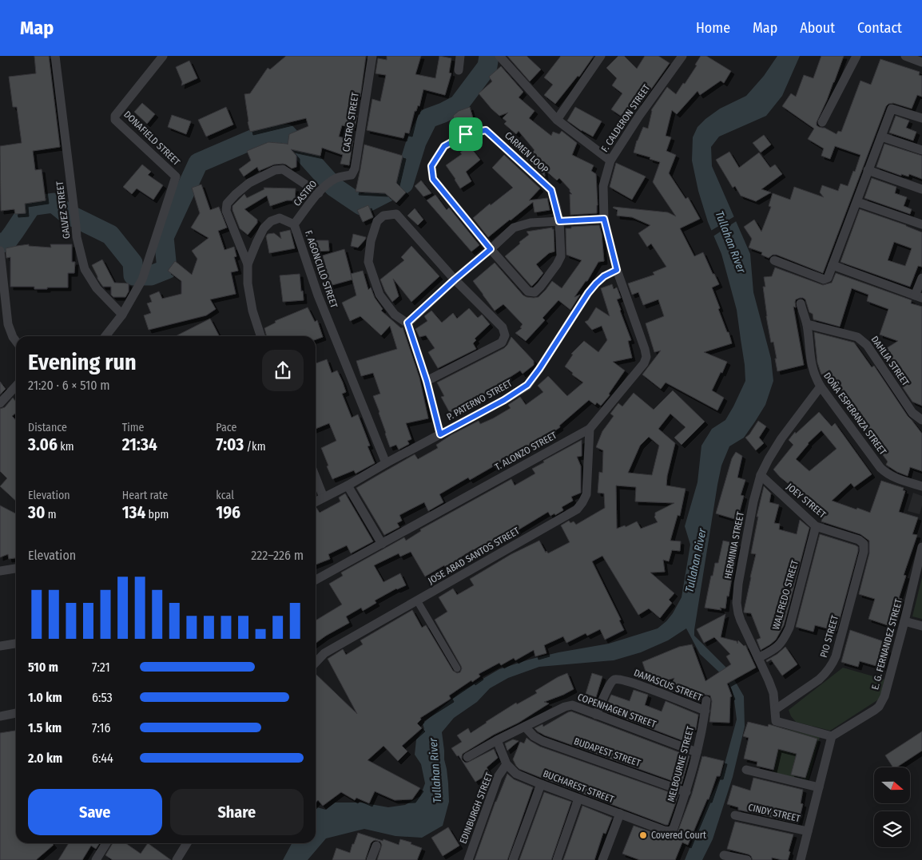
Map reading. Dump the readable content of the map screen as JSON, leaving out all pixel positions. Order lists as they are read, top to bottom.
{
  "streets": {
    "street": [
      "F. CALDERON STREET",
      "CASTRO STREET",
      "DONAFIELD STREET",
      "CARMEN LOOP",
      "CASTRO",
      "GALVEZ STREET",
      "F. AGONCILLO STREET",
      "DAHLIA STREET",
      "P. PATERNO STREET",
      "DOÑA ESPERANZA STREET",
      "T. ALONZO STREET",
      "JOEY STREET",
      "HERMINIA STREET",
      "JOSE ABAD SANTOS STREET",
      "WALFREDO STREET",
      "PIO STREET",
      "E. G. FERNANDEZ STREET",
      "DAMASCUS STREET",
      "COPENHAGEN STREET",
      "BUDAPEST STREET",
      "MELBOURNE STREET",
      "BUCHAREST STREET",
      "EDINBURGH STREET",
      "CINDY STREET"
    ]
  },
  "crossings": [
    ["F. CALDERON STREET", "P. PATERNO STREET"],
    ["F. CALDERON STREET", "T. ALONZO STREET"],
    ["CASTRO STREET", "CASTRO"],
    ["DONAFIELD STREET", "GALVEZ STREET"],
    ["CASTRO", "F. AGONCILLO STREET"],
    ["F. AGONCILLO STREET", "P. PATERNO STREET"],
    ["DAHLIA STREET", "DOÑA ESPERANZA STREET"],
    ["P. PATERNO STREET", "T. ALONZO STREET"],
    ["DOÑA ESPERANZA STREET", "HERMINIA STREET"],
    ["T. ALONZO STREET", "JOSE ABAD SANTOS STREET"],
    ["JOEY STREET", "HERMINIA STREET"],
    ["JOEY STREET", "WALFREDO STREET"],
    ["JOEY STREET", "PIO STREET"],
    ["HERMINIA STREET", "WALFREDO STREET"],
    ["HERMINIA STREET", "PIO STREET"],
    ["HERMINIA STREET", "E. G. FERNANDEZ STREET"],
    ["DAMASCUS STREET", "COPENHAGEN STREET"],
    ["DAMASCUS STREET", "MELBOURNE STREET"],
    ["COPENHAGEN STREET", "BUDAPEST STREET"],
    ["COPENHAGEN STREET", "MELBOURNE STREET"],
    ["BUDAPEST STREET", "MELBOURNE STREET"],
    ["MELBOURNE STREET", "BUCHAREST STREET"],
    ["BUCHAREST STREET", "EDINBURGH STREET"]
  ],
  "water": ["Tullahan River"],
  "places": ["Covered Court"],
  "north": "right",
  "page": {
    "header": "Map",
    "nav": [
      "Home",
      "Map",
      "About",
      "Contact"
    ],
    "heading": ["Evening run", "21:20 · 6 × 510 m"],
    "stats": [
      ["Distance", "3.06 km"],
      ["Time", "21:34"],
      ["Pace", "7:03 /km"],
      ["Elevation", "30 m"],
      ["Heart rate", "134 bpm"],
      ["kcal", "196"]
    ],
    "chart": ["Elevation", "222–226 m"],
    "list": [
      {
        "name": "510 m",
        "note": "7:21"
      },
      {
        "name": "1.0 km",
        "note": "6:53"
      },
      {
        "name": "1.5 km",
        "note": "7:16"
      },
      {
        "name": "2.0 km",
        "note": "6:44"
      }
    ],
    "buttons": ["Save", "Share"]
  }
}
